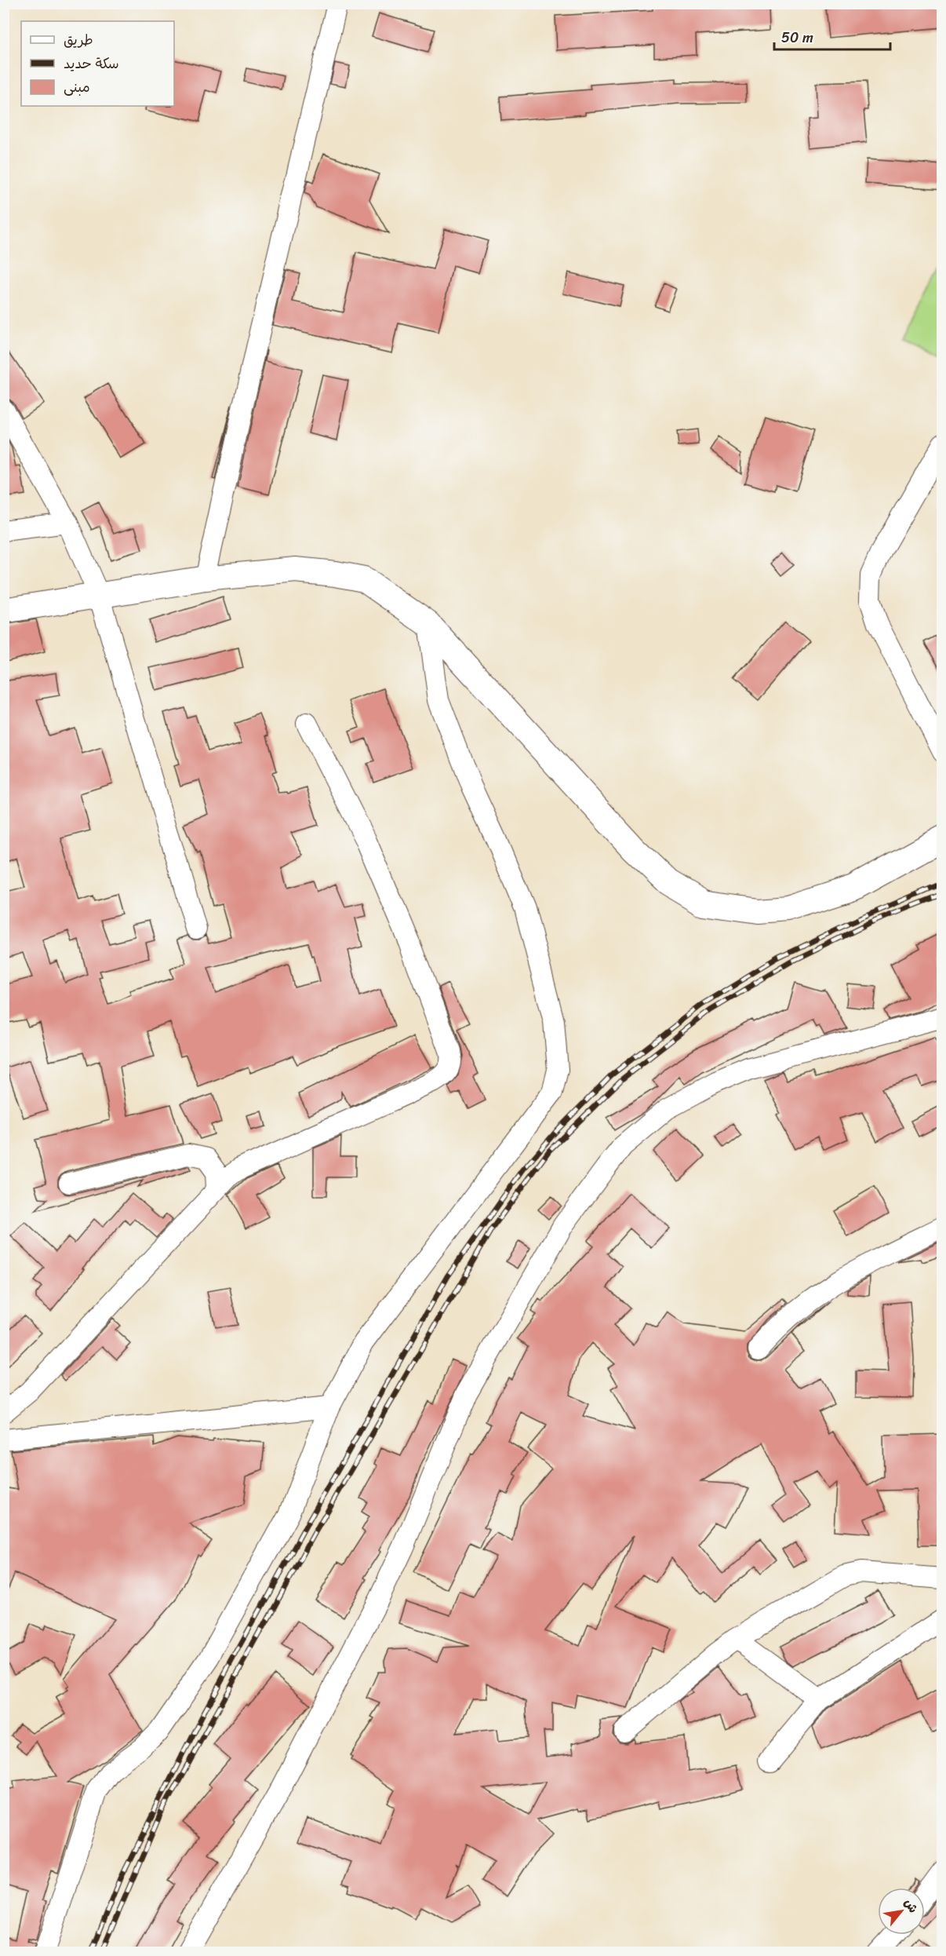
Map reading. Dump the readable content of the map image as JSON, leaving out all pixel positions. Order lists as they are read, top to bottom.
{
  "legend": ["طريق", "سكة حديد", "مبنى"],
  "scale_bar": "50 m",
  "north": "top right"
}
